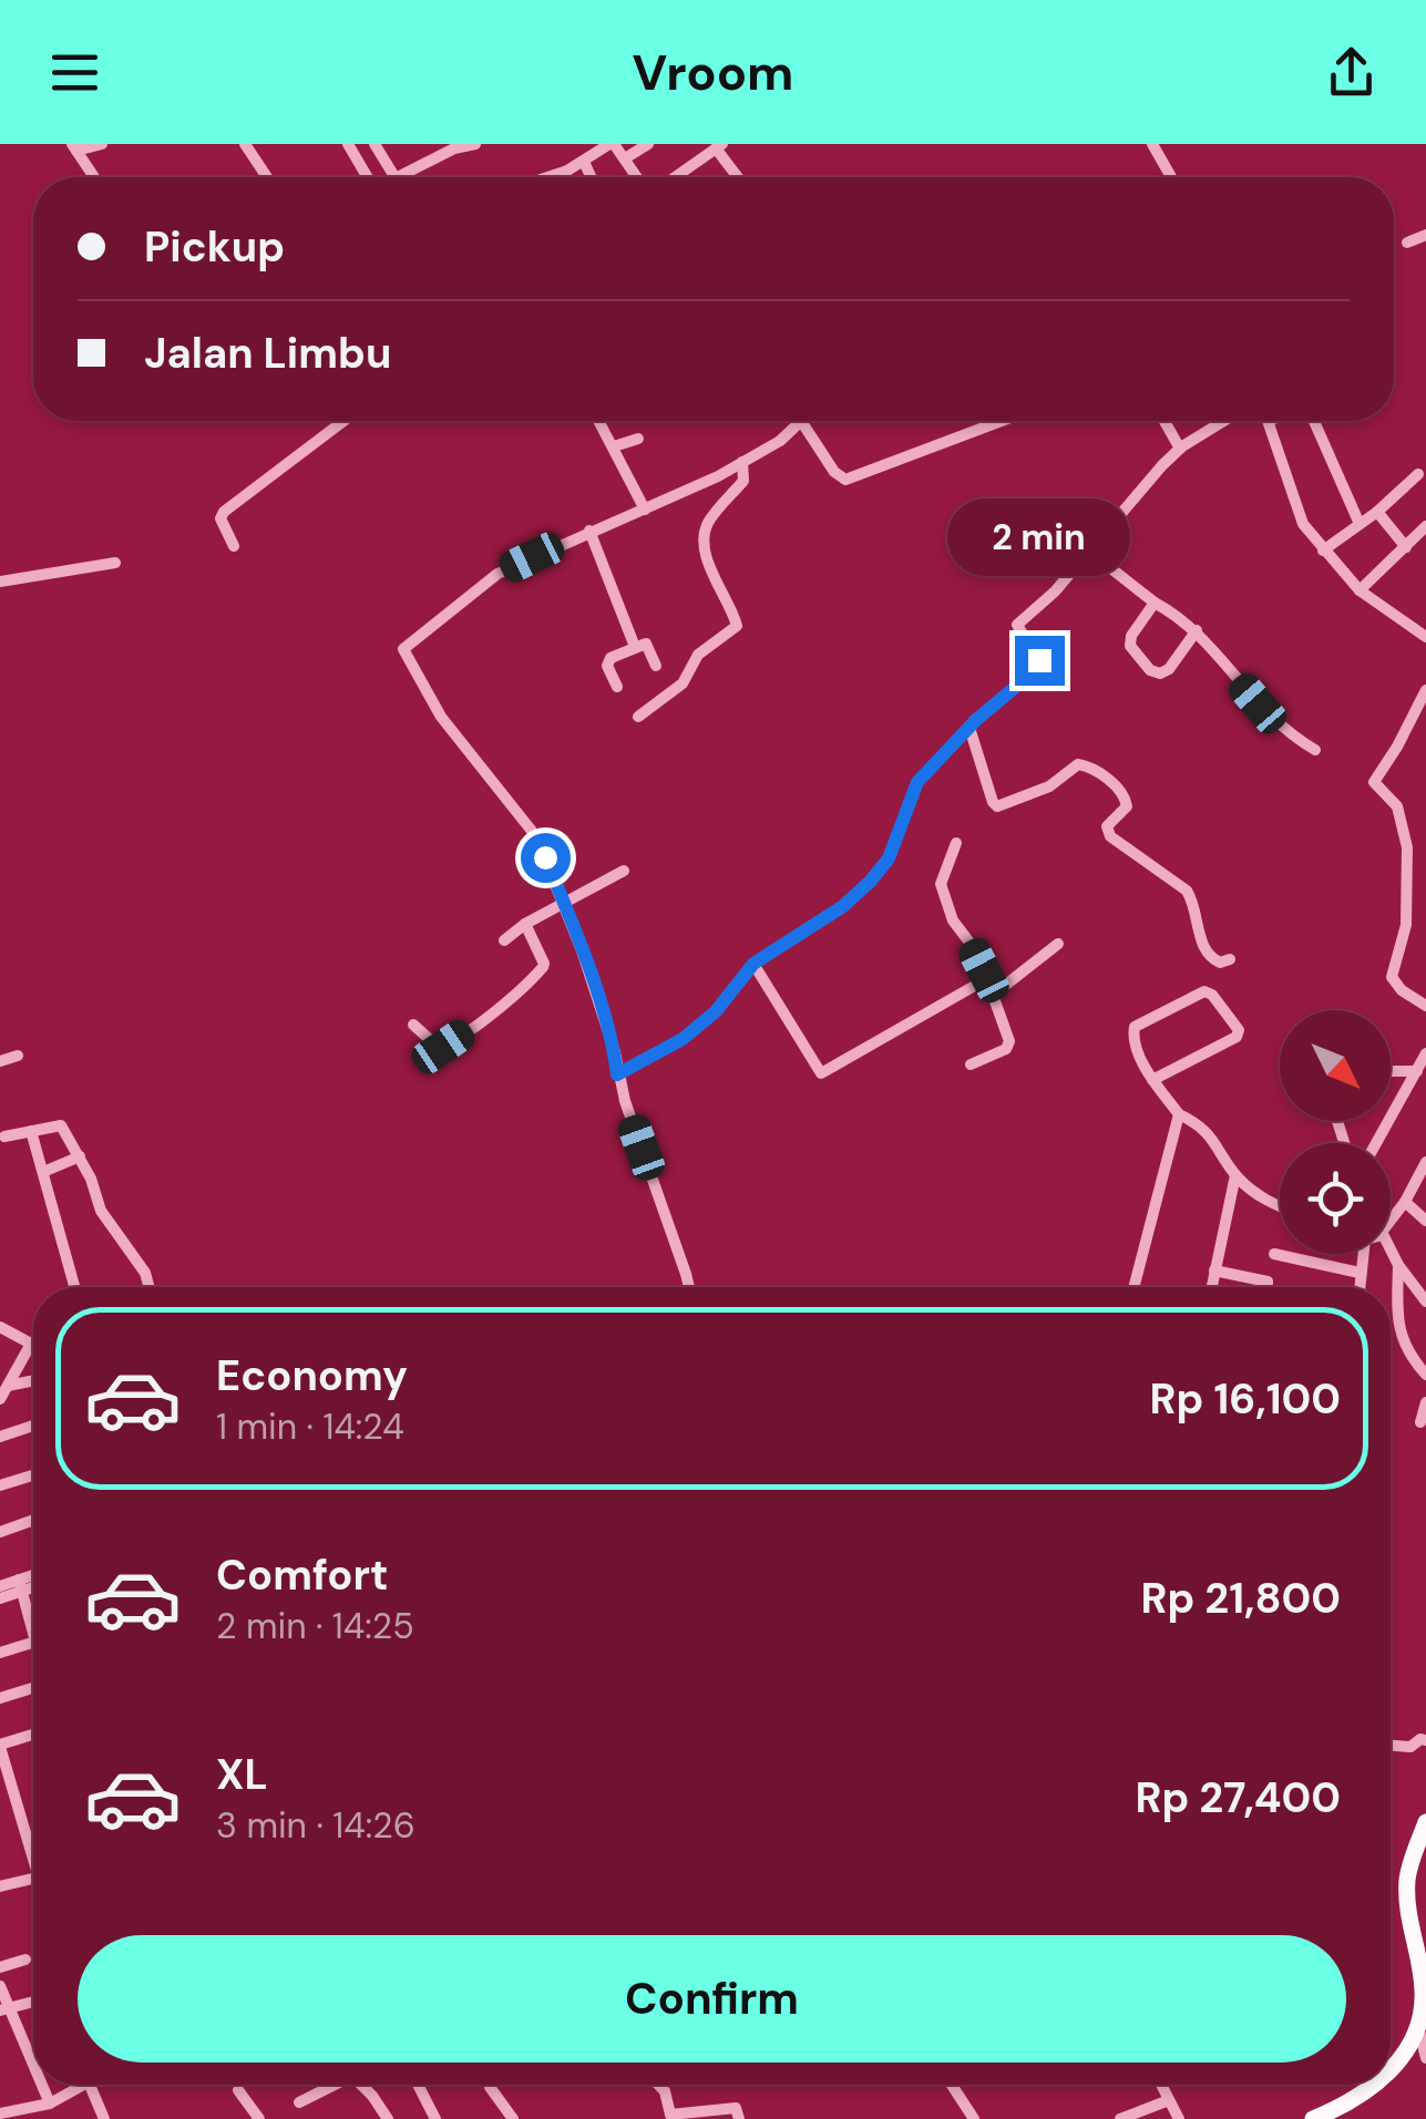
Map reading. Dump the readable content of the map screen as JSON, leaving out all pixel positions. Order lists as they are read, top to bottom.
{
  "north": "bottom right",
  "page": {
    "header": "Vroom",
    "banner": ["Pickup", "Jalan Limbu"],
    "bubble": "2 min",
    "list": [
      {
        "name": "Economy",
        "note": "1 min · 14:24",
        "value": "Rp 16,100"
      },
      {
        "name": "Comfort",
        "note": "2 min · 14:25",
        "value": "Rp 21,800"
      },
      {
        "name": "XL",
        "note": "3 min · 14:26",
        "value": "Rp 27,400"
      }
    ],
    "buttons": "Confirm"
  }
}
